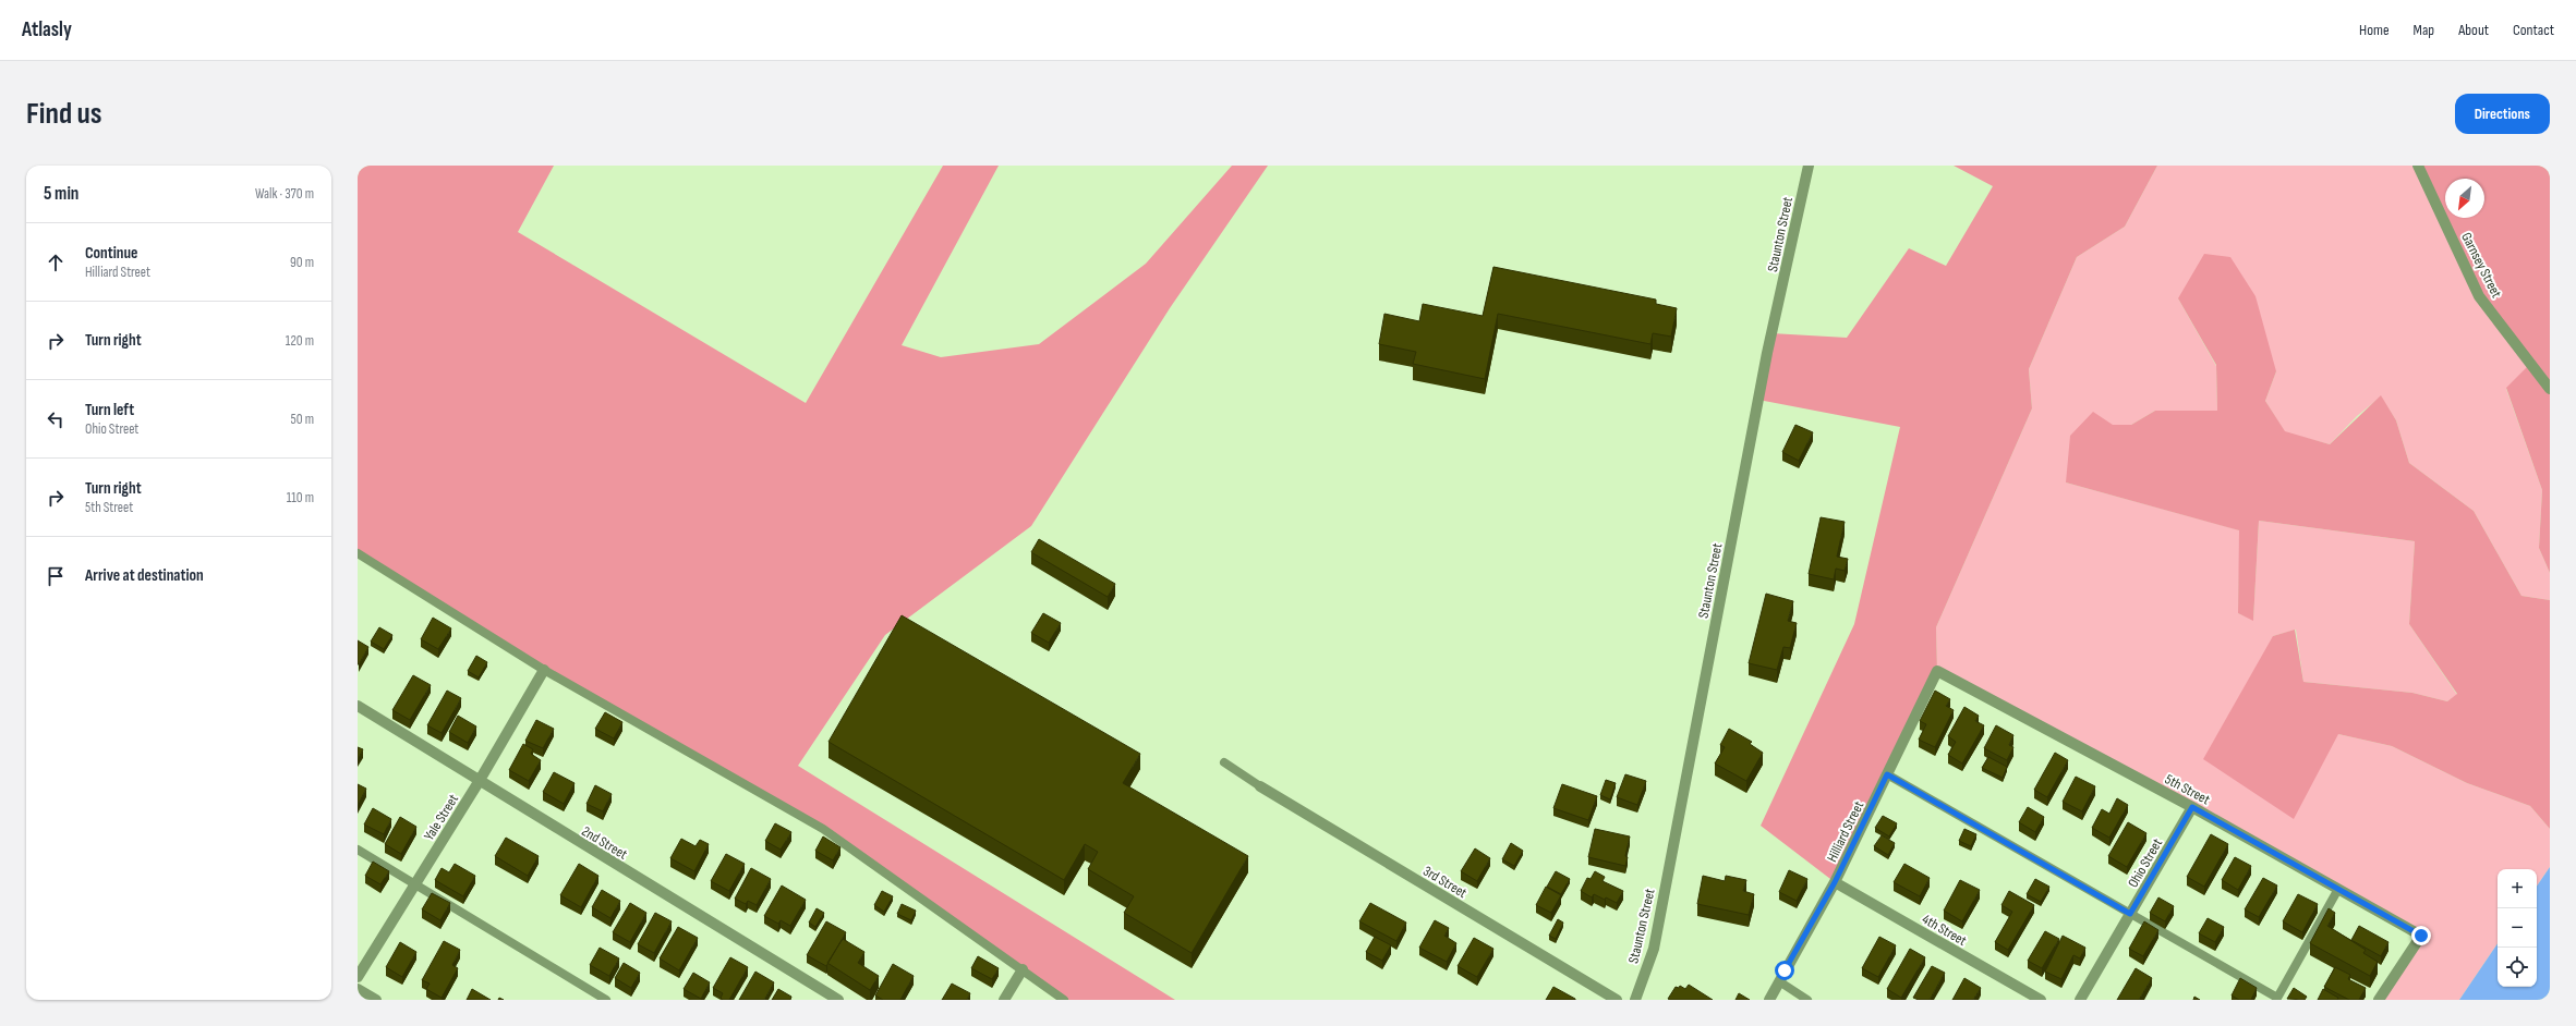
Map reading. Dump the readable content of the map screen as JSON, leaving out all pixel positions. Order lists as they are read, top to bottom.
{
  "streets": {
    "street": [
      "Staunton Street",
      "Garnsey Street",
      "5th Street",
      "Yale Street",
      "Hilliard Street",
      "2nd Street",
      "Ohio Street",
      "3rd Street",
      "4th Street"
    ]
  },
  "crossings": [
    ["5th Street", "Hilliard Street"],
    ["5th Street", "Ohio Street"],
    ["Yale Street", "2nd Street"],
    ["Hilliard Street", "4th Street"]
  ],
  "north": "bottom left",
  "page": {
    "header": "Atlasly",
    "nav": [
      "Home",
      "Map",
      "About",
      "Contact"
    ],
    "buttons": "Directions",
    "title": "Find us",
    "heading": ["5 min", "Walk · 370 m"],
    "list": [
      ["Continue", "Hilliard Street", "90 m"],
      ["Turn right", "120 m"],
      ["Turn left", "Ohio Street", "50 m"],
      ["Turn right", "5th Street", "110 m"],
      "Arrive at destination"
    ],
    "map_buttons": ["+", "−"]
  }
}
